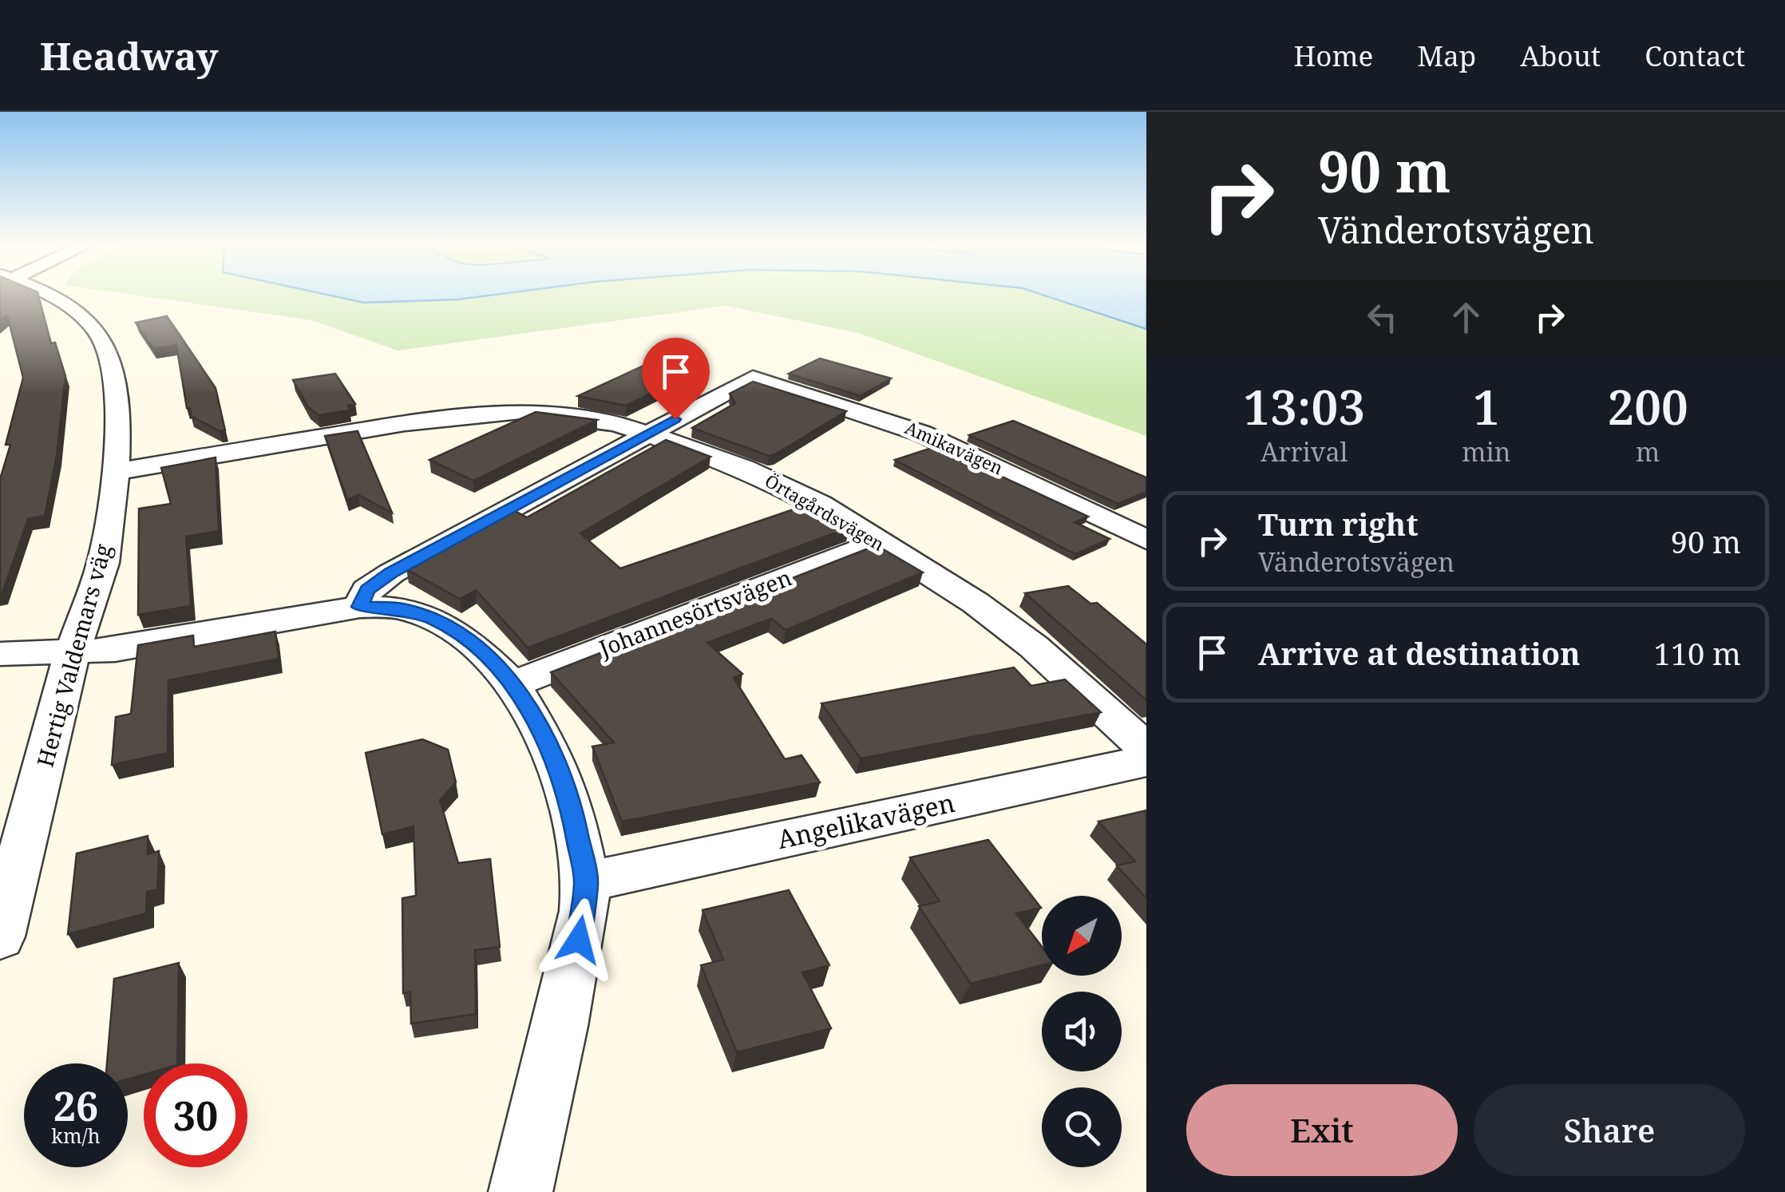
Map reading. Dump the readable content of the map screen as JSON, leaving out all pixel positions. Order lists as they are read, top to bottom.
{
  "streets": {
    "street": [
      "Amikavägen",
      "Örtagårdsvägen",
      "Johannesörtsvägen",
      "Hertig Valdemars väg",
      "Angelikavägen"
    ]
  },
  "crossings": [
    ["Amikavägen", "Örtagårdsvägen"],
    ["Örtagårdsvägen", "Johannesörtsvägen"],
    ["Örtagårdsvägen", "Hertig Valdemars väg"]
  ],
  "north": "bottom left",
  "page": {
    "header": "Headway",
    "nav": [
      "Home",
      "Map",
      "About",
      "Contact"
    ],
    "turn": ["90 m", "Vänderotsvägen"],
    "eta": [
      "13:03",
      "Arrival",
      "1",
      "min",
      "200",
      "m"
    ],
    "list": [
      {
        "name": "Turn right",
        "note": "Vänderotsvägen",
        "value": "90 m"
      },
      {
        "name": "Arrive at destination",
        "value": "110 m"
      }
    ],
    "speed": "26 km/h",
    "limit": "30",
    "buttons": ["Exit", "Share"]
  }
}
